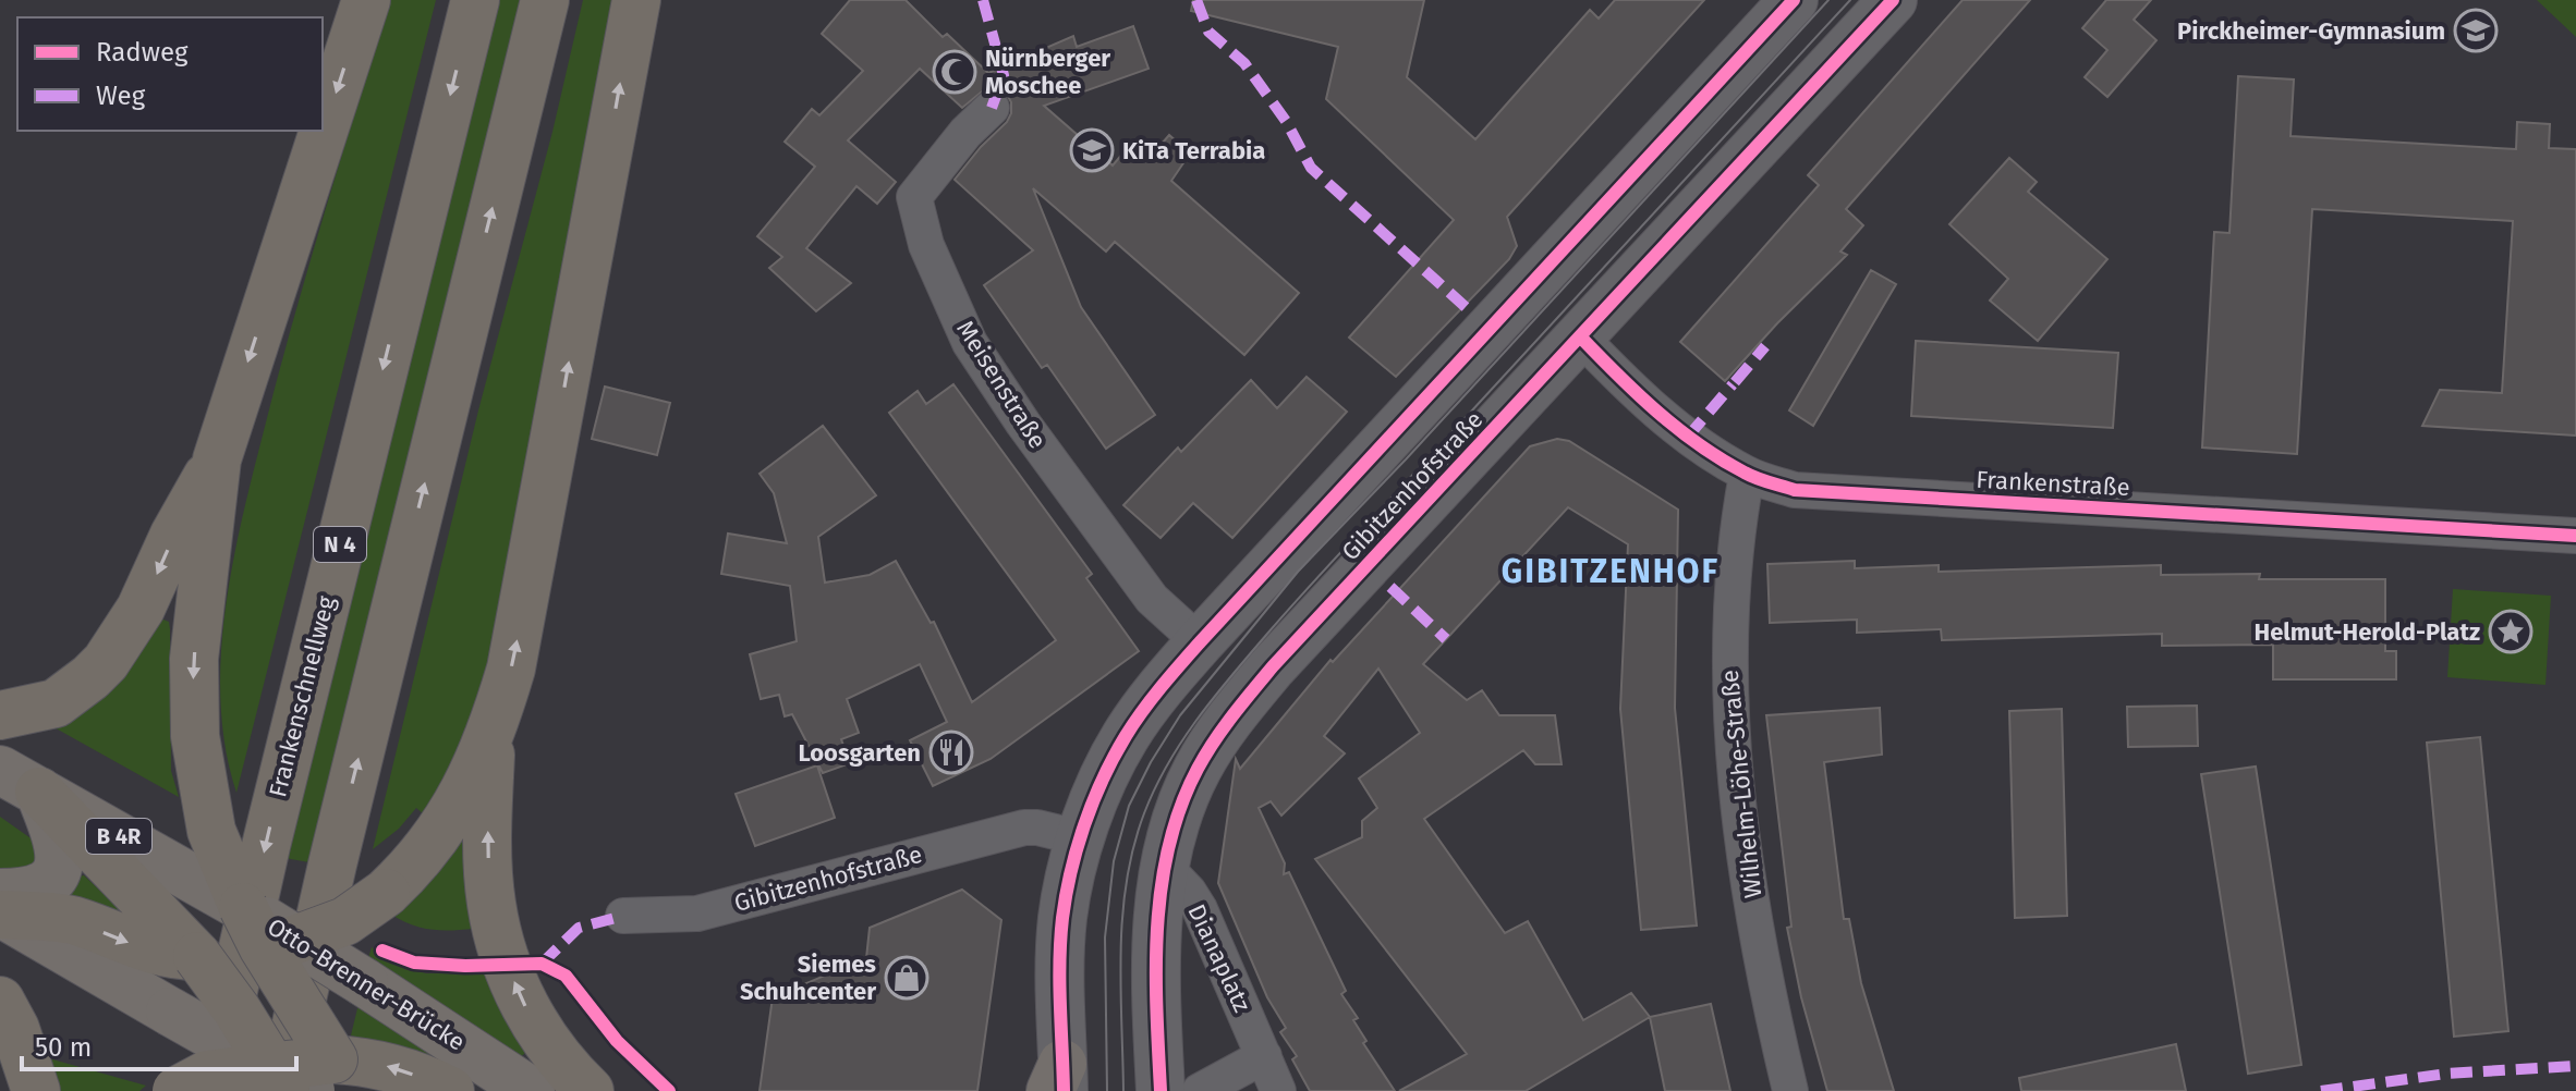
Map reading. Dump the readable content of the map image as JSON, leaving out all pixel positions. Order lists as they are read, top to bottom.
{
  "streets": {
    "highway": ["N 4", "Frankenschnellweg"],
    "main road": ["Gibitzenhofstraße", "B 4R", "Otto-Brenner-Brücke"],
    "street": [
      "Meisenstraße",
      "Frankenstraße",
      "Wilhelm-Löhe-Straße",
      "Dianaplatz"
    ]
  },
  "crossings": [
    ["Meisenstraße", "Gibitzenhofstraße"],
    ["Frankenstraße", "Gibitzenhofstraße"],
    ["Frankenstraße", "Wilhelm-Löhe-Straße"],
    ["Gibitzenhofstraße", "Dianaplatz"]
  ],
  "districts": ["GIBITZENHOF"],
  "places": {
    "school or university": ["Pirckheimer-Gymnasium", "KiTa Terrabia"],
    "mosque": ["Nürnberger Moschee"],
    "place": ["Helmut-Herold-Platz"],
    "restaurant": ["Loosgarten"],
    "shop": ["Siemes Schuhcenter"]
  },
  "legend": ["Radweg", "Weg"],
  "scale_bar": "50 m"
}
